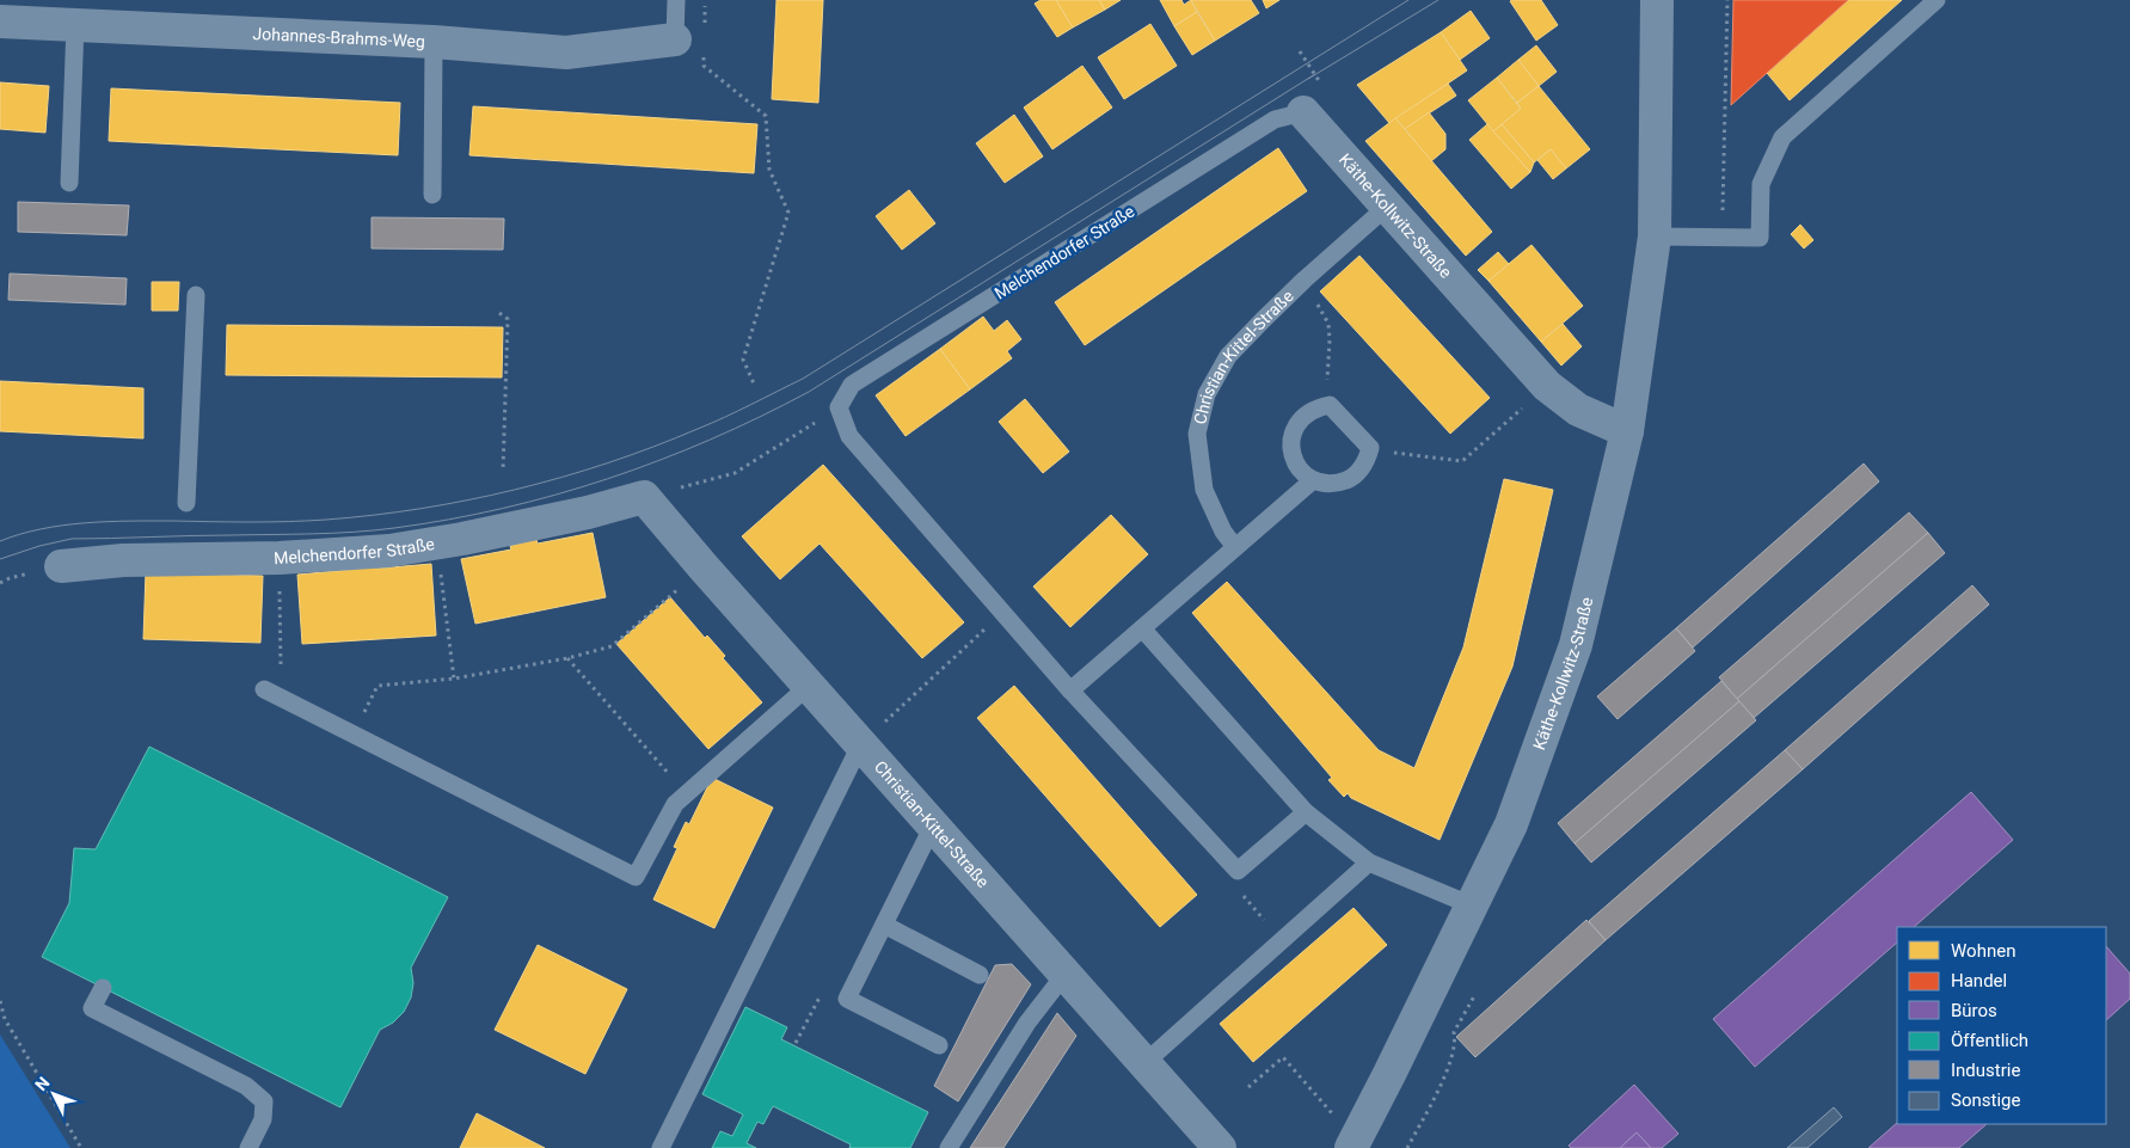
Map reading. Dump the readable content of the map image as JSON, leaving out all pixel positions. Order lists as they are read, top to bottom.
{
  "streets": {
    "street": [
      "Johannes-Brahms-Weg",
      "Käthe-Kollwitz-Straße",
      "Melchendorfer Straße",
      "Christian-Kittel-Straße"
    ]
  },
  "crossings": [
    ["Käthe-Kollwitz-Straße", "Melchendorfer Straße"],
    ["Käthe-Kollwitz-Straße", "Christian-Kittel-Straße"],
    ["Melchendorfer Straße", "Christian-Kittel-Straße"]
  ],
  "legend": [
    "Wohnen",
    "Handel",
    "Büros",
    "Öffentlich",
    "Industrie",
    "Sonstige"
  ],
  "north": "top left"
}
